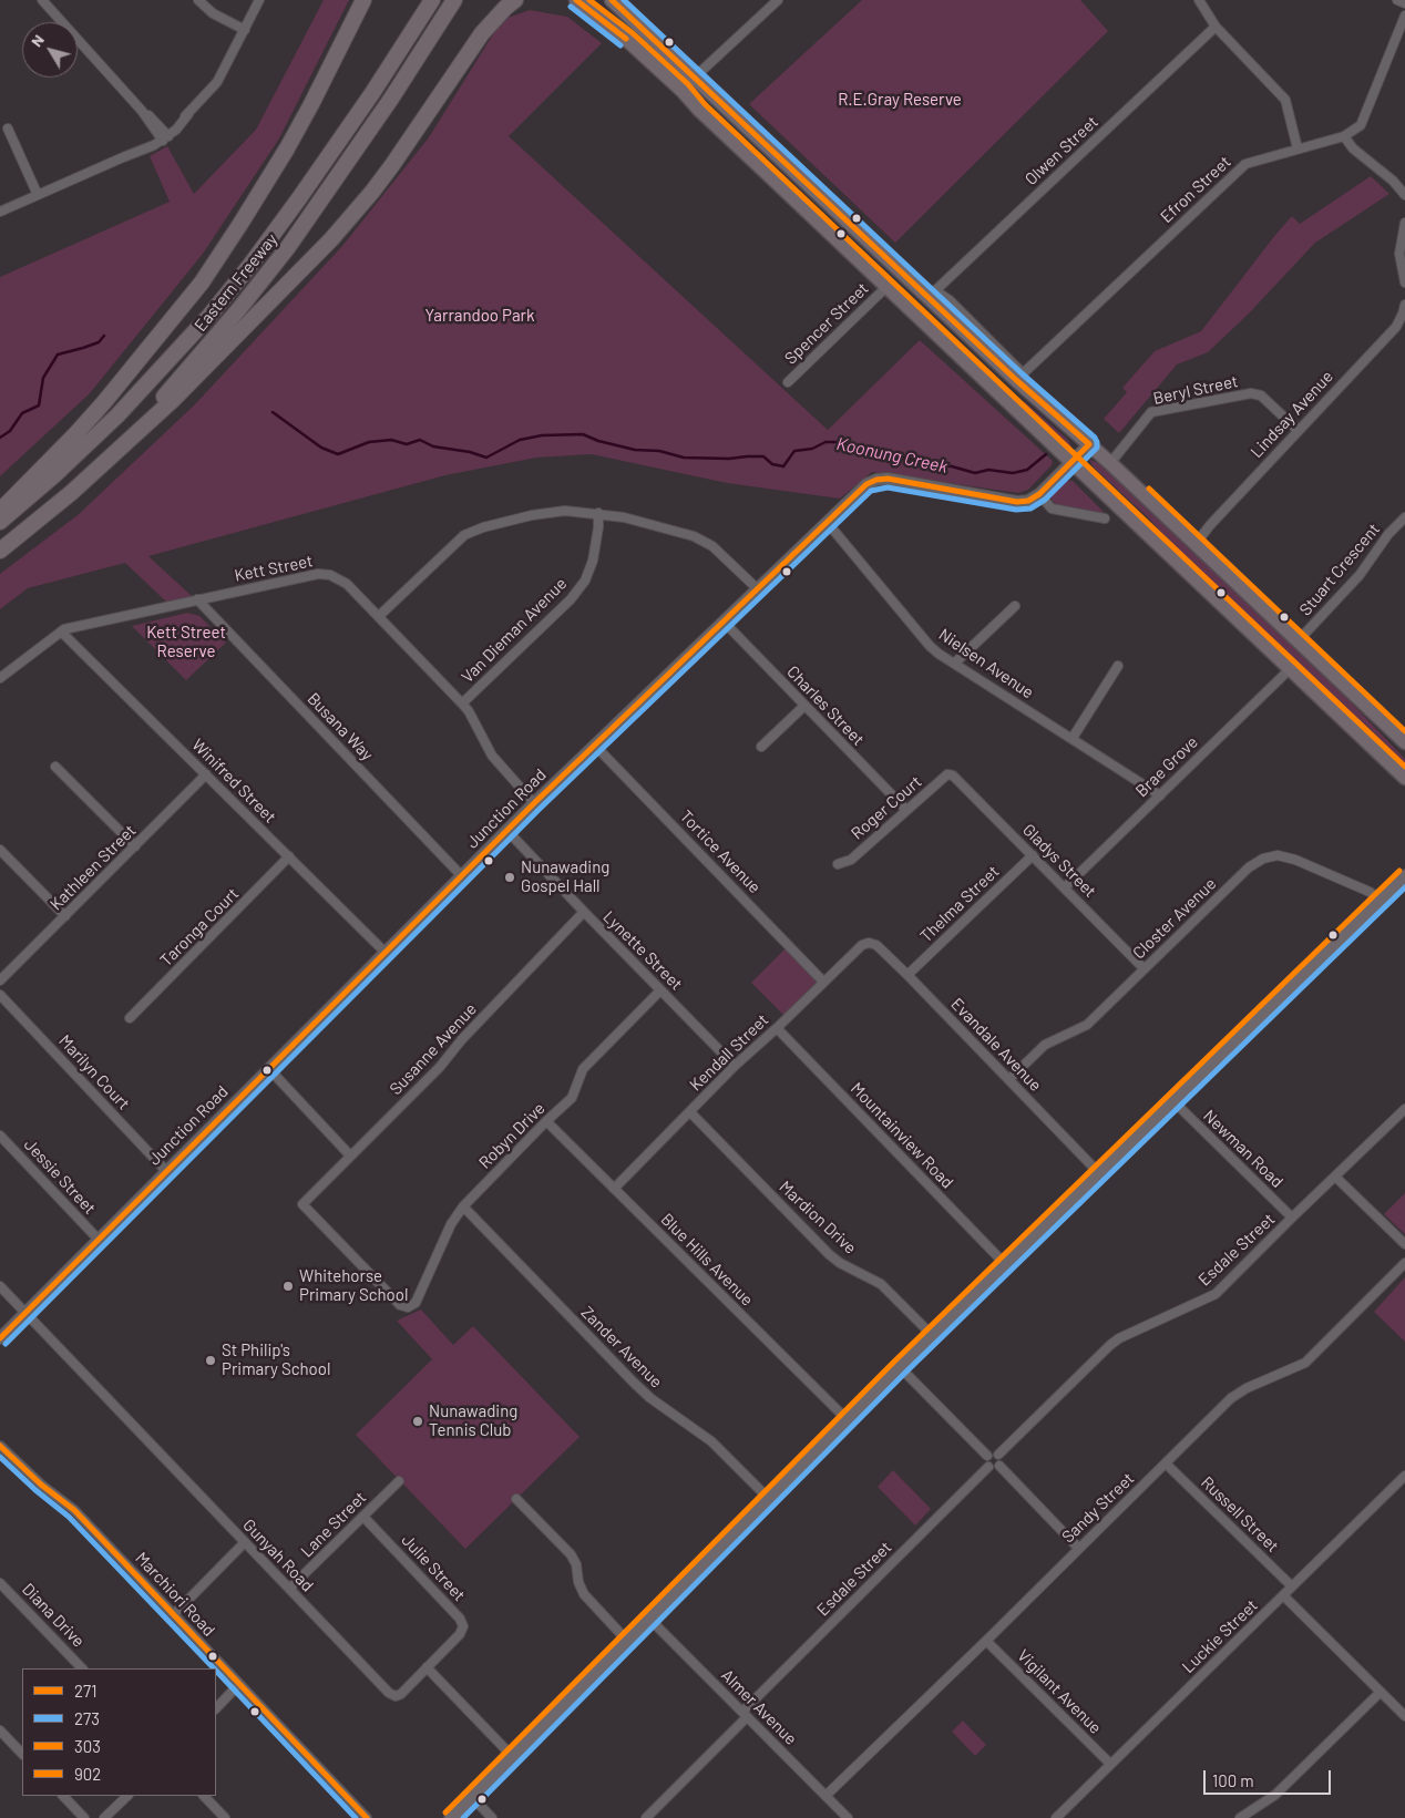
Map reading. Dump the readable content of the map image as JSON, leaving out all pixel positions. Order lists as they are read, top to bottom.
{
  "streets": {
    "highway": ["Eastern Freeway"],
    "street": [
      "Olwen Street",
      "Efron Street",
      "Spencer Street",
      "Beryl Street",
      "Lindsay Avenue",
      "Kett Street",
      "Stuart Crescent",
      "Van Dieman Avenue",
      "Nielsen Avenue",
      "Charles Street",
      "Busana Way",
      "Brae Grove",
      "Winifred Street",
      "Roger Court",
      "Junction Road",
      "Tortice Avenue",
      "Gladys Street",
      "Kathleen Street",
      "Thelma Street",
      "Closter Avenue",
      "Taronga Court",
      "Lynette Street",
      "Evandale Avenue",
      "Susanne Avenue",
      "Kendall Street",
      "Marilyn Court",
      "Robyn Drive",
      "Mountainview Road",
      "Newman Road",
      "Jessie Street",
      "Mardion Drive",
      "Esdale Street",
      "Blue Hills Avenue",
      "Zander Avenue",
      "Sandy Street",
      "Russell Street",
      "Lane Street",
      "Gunyah Road",
      "Julie Street",
      "Marchiori Road",
      "Diana Drive",
      "Luckie Street",
      "Vigilant Avenue",
      "Almer Avenue"
    ]
  },
  "crossings": [
    ["Beryl Street", "Lindsay Avenue"],
    ["Kett Street", "Van Dieman Avenue"],
    ["Kett Street", "Busana Way"],
    ["Kett Street", "Winifred Street"],
    ["Kett Street", "Junction Road"],
    ["Nielsen Avenue", "Brae Grove"],
    ["Nielsen Avenue", "Junction Road"],
    ["Charles Street", "Roger Court"],
    ["Charles Street", "Junction Road"],
    ["Busana Way", "Junction Road"],
    ["Brae Grove", "Gladys Street"],
    ["Winifred Street", "Junction Road"],
    ["Winifred Street", "Kathleen Street"],
    ["Winifred Street", "Taronga Court"],
    ["Roger Court", "Gladys Street"],
    ["Junction Road", "Tortice Avenue"],
    ["Junction Road", "Lynette Street"],
    ["Junction Road", "Marilyn Court"],
    ["Junction Road", "Jessie Street"],
    ["Junction Road", "Gunyah Road"],
    ["Tortice Avenue", "Kendall Street"],
    ["Gladys Street", "Thelma Street"],
    ["Gladys Street", "Closter Avenue"],
    ["Thelma Street", "Evandale Avenue"],
    ["Closter Avenue", "Evandale Avenue"],
    ["Lynette Street", "Susanne Avenue"],
    ["Lynette Street", "Kendall Street"],
    ["Lynette Street", "Robyn Drive"],
    ["Evandale Avenue", "Kendall Street"],
    ["Susanne Avenue", "Robyn Drive"],
    ["Kendall Street", "Mountainview Road"],
    ["Kendall Street", "Mardion Drive"],
    ["Kendall Street", "Blue Hills Avenue"],
    ["Robyn Drive", "Blue Hills Avenue"],
    ["Robyn Drive", "Zander Avenue"],
    ["Newman Road", "Esdale Street"],
    ["Esdale Street", "Almer Avenue"],
    ["Sandy Street", "Russell Street"],
    ["Sandy Street", "Vigilant Avenue"],
    ["Sandy Street", "Almer Avenue"],
    ["Russell Street", "Luckie Street"],
    ["Lane Street", "Gunyah Road"],
    ["Lane Street", "Julie Street"],
    ["Gunyah Road", "Julie Street"],
    ["Luckie Street", "Vigilant Avenue"]
  ],
  "water": ["Koonung Creek"],
  "parks": ["R.E.Gray Reserve", "Yarrandoo Park", "Kett Street Reserve"],
  "places": [
    "Nunawading Gospel Hall",
    "Whitehorse Primary School",
    "St Philip's Primary School",
    "Nunawading Tennis Club"
  ],
  "lines": [
    "transit line 271",
    "transit line 273",
    "transit line 902",
    "transit line 303"
  ],
  "legend": [
    "271",
    "273",
    "303",
    "902"
  ],
  "scale_bar": "100 m",
  "north": "top left"
}
